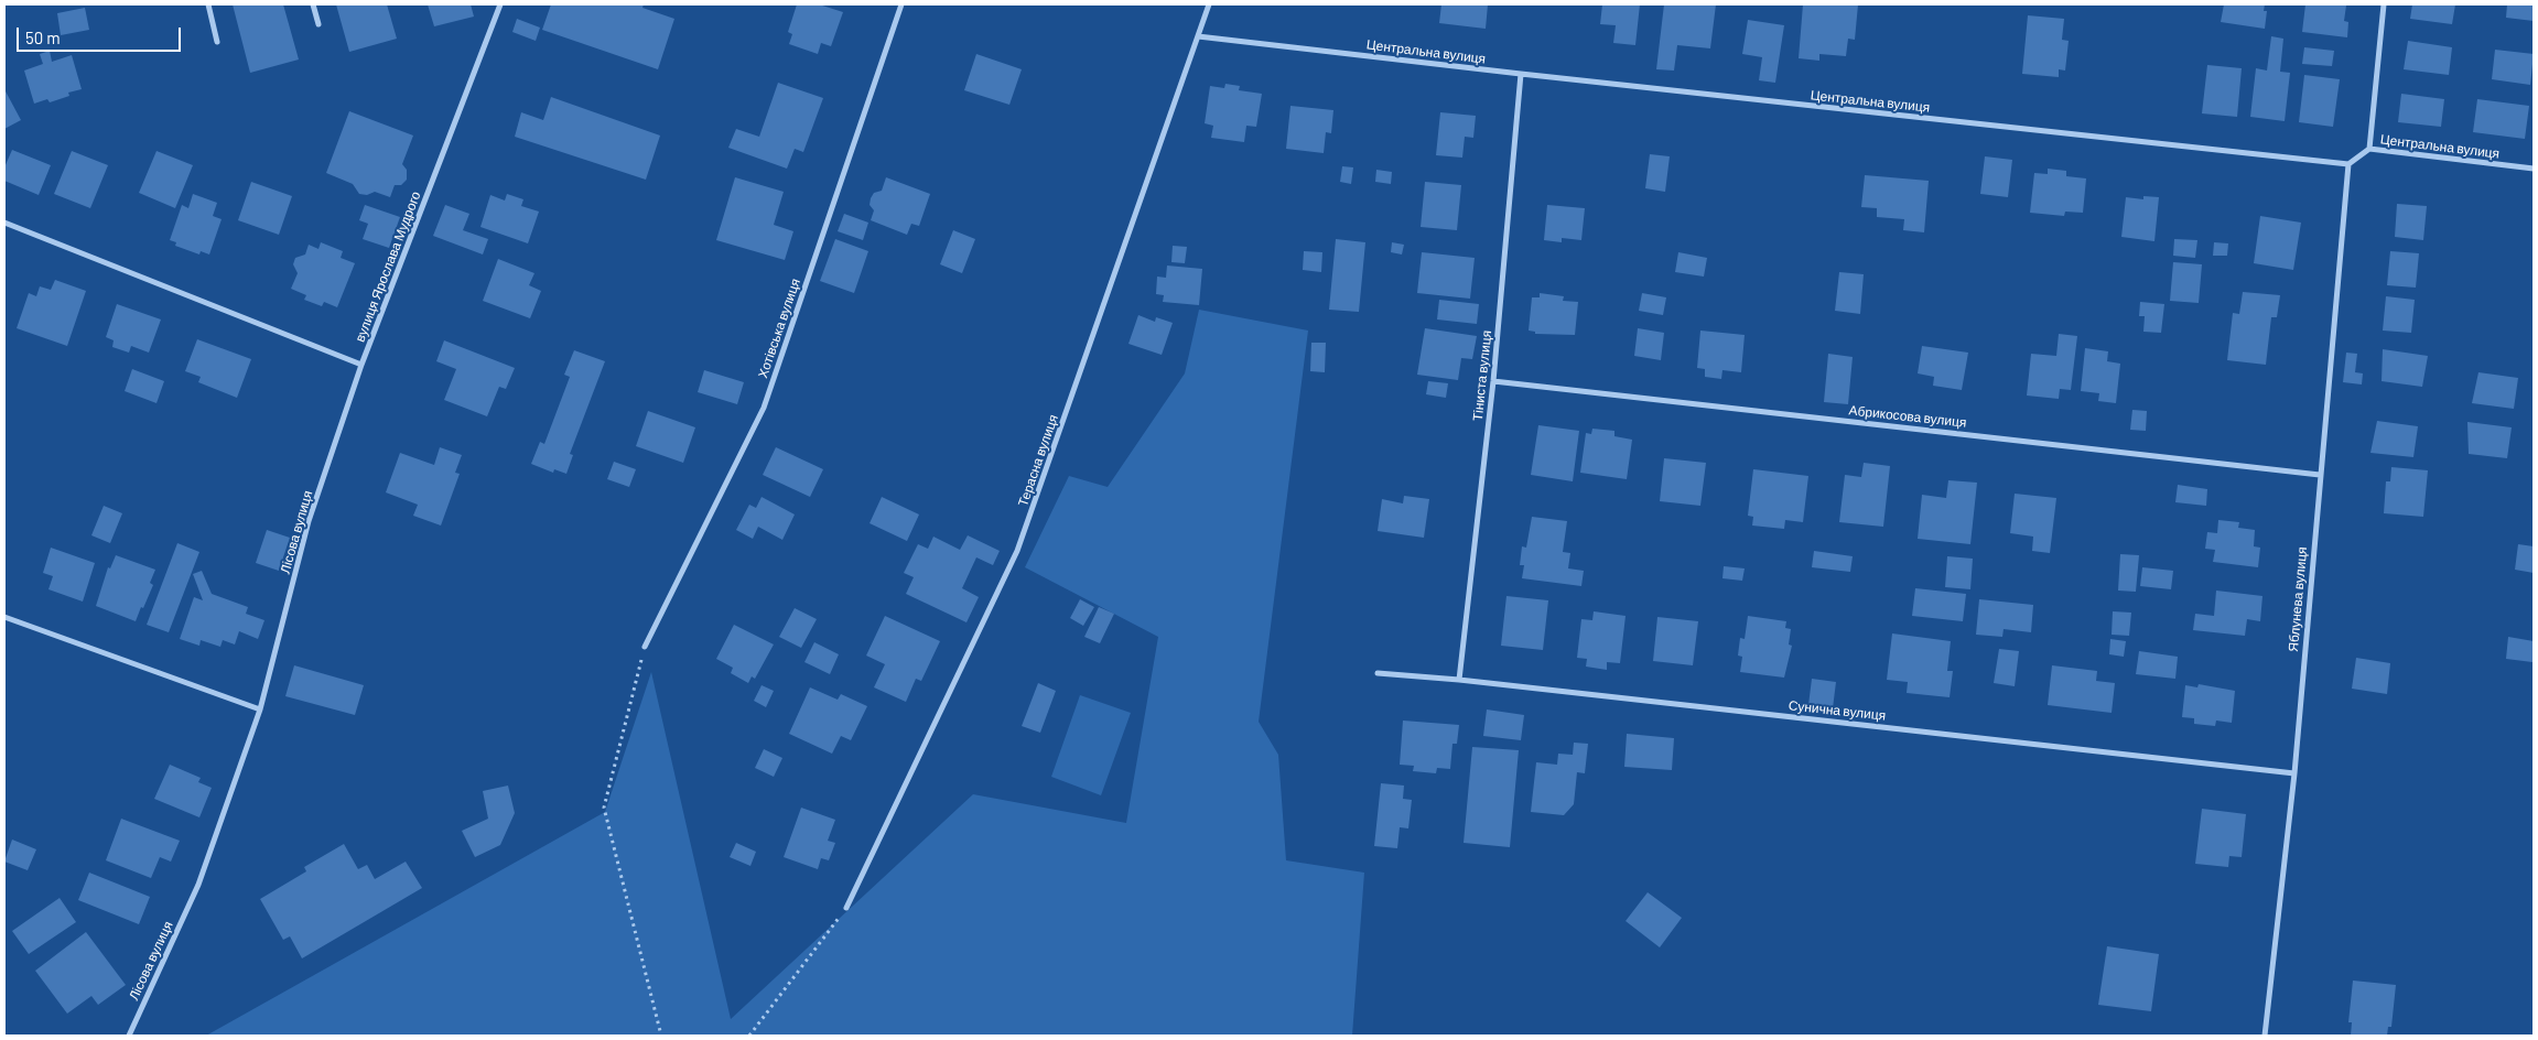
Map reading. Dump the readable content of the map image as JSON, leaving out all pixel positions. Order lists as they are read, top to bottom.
{
  "streets": {
    "street": [
      "Центральна вулиця",
      "вулиця Ярослава Мудрого",
      "Хотівська вулиця",
      "Тіниста вулиця",
      "Абрикосова вулиця",
      "Терасна вулиця",
      "Лісова вулиця",
      "Яблунева вулиця",
      "Сунична вулиця"
    ]
  },
  "crossings": [
    ["Центральна вулиця", "Тіниста вулиця"],
    ["Центральна вулиця", "Терасна вулиця"],
    ["Центральна вулиця", "Яблунева вулиця"],
    ["вулиця Ярослава Мудрого", "Лісова вулиця"],
    ["Тіниста вулиця", "Абрикосова вулиця"],
    ["Тіниста вулиця", "Сунична вулиця"],
    ["Абрикосова вулиця", "Яблунева вулиця"],
    ["Яблунева вулиця", "Сунична вулиця"]
  ],
  "scale_bar": "50 m"
}
